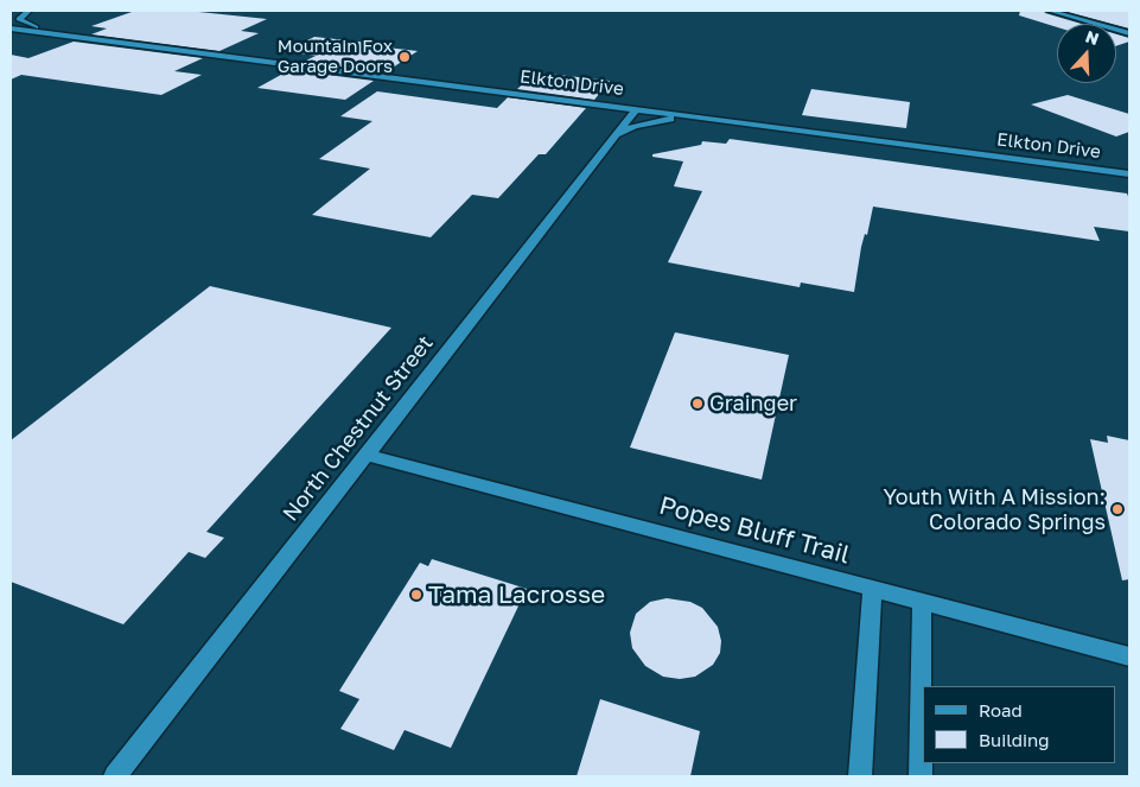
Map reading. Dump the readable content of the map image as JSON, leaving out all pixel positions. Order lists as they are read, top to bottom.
{
  "streets": {
    "street": ["Elkton Drive", "North Chestnut Street", "Popes Bluff Trail"]
  },
  "crossings": [
    ["Elkton Drive", "North Chestnut Street"],
    ["North Chestnut Street", "Popes Bluff Trail"]
  ],
  "places": [
    "Mountain Fox Garage Doors",
    "Grainger",
    "Youth With A Mission: Colorado Springs",
    "Tama Lacrosse"
  ],
  "legend": ["Road", "Building"],
  "north": "top"
}
